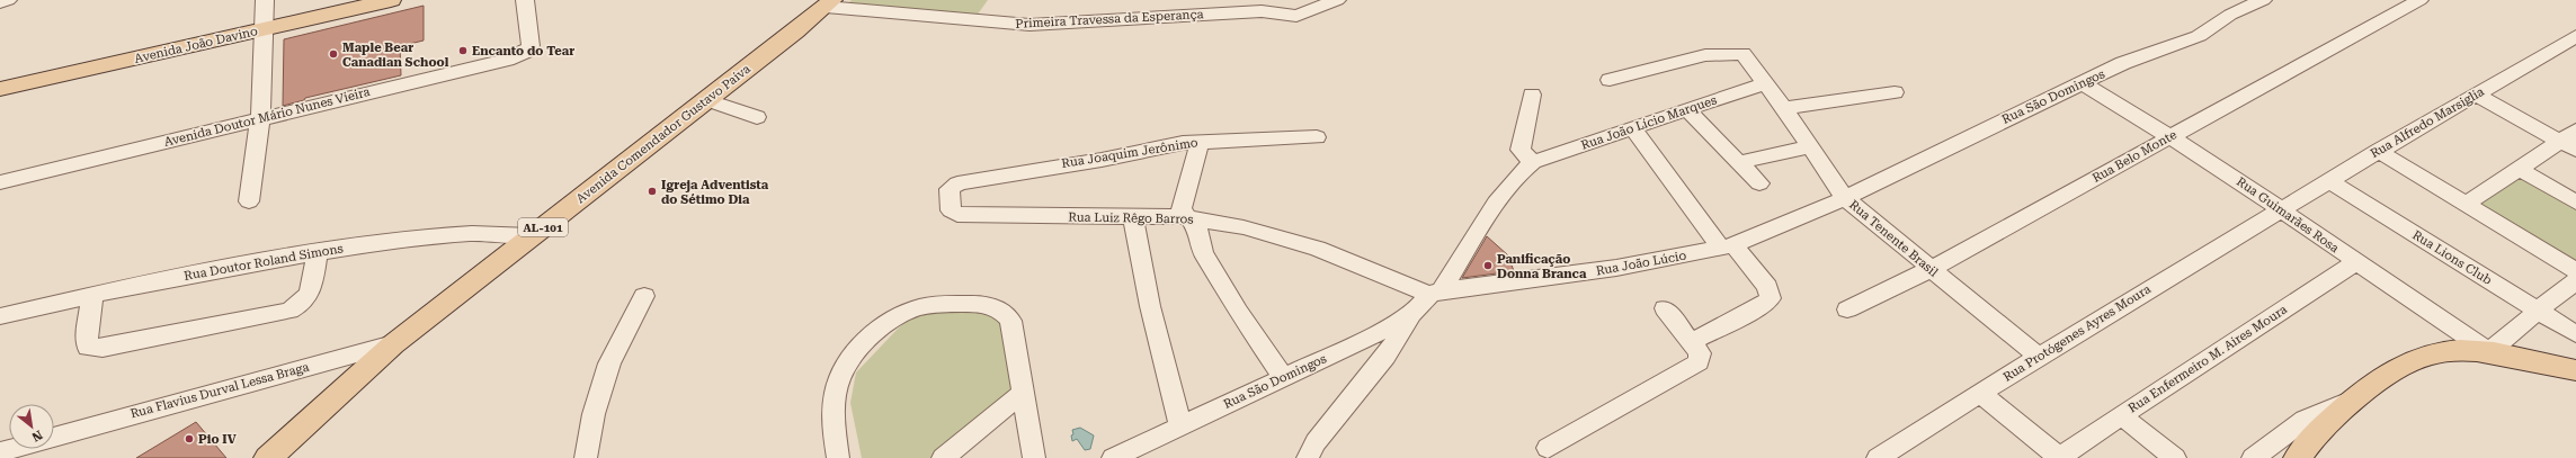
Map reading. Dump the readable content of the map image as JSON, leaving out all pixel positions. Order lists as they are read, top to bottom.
{
  "streets": {
    "main road": ["Avenida João Davino", "Avenida Comendador Gustavo Paiva", "AL-101"],
    "street": [
      "Primeira Travessa da Esperança",
      "Rua São Domingos",
      "Avenida Doutor Mário Nunes Vieira",
      "Rua João Lício Marques",
      "Rua Alfredo Marsiglia",
      "Rua Joaquim Jerônimo",
      "Rua Belo Monte",
      "Rua Guimarães Rosa",
      "Rua Luiz Rêgo Barros",
      "Rua Tenente Brasil",
      "Rua Lions Club",
      "Rua Doutor Roland Simons",
      "Rua João Lúcio",
      "Rua Protógenes Ayres Moura",
      "Rua Enfermeiro M. Aires Moura",
      "Rua Flavius Durval Lessa Braga"
    ]
  },
  "crossings": [
    ["Primeira Travessa da Esperança", "Avenida Comendador Gustavo Paiva"],
    ["Rua São Domingos", "Rua João Lício Marques"],
    ["Rua São Domingos", "Rua Guimarães Rosa"],
    ["Rua São Domingos", "Rua Luiz Rêgo Barros"],
    ["Rua São Domingos", "Rua Tenente Brasil"],
    ["Rua São Domingos", "Rua João Lúcio"],
    ["Rua João Lício Marques", "Rua Tenente Brasil"],
    ["Rua Alfredo Marsiglia", "Rua Guimarães Rosa"],
    ["Rua Alfredo Marsiglia", "Rua Lions Club"],
    ["Rua Alfredo Marsiglia", "Rua Protógenes Ayres Moura"],
    ["Avenida Comendador Gustavo Paiva", "Rua Doutor Roland Simons"],
    ["Avenida Comendador Gustavo Paiva", "Rua Flavius Durval Lessa Braga"],
    ["Rua Joaquim Jerônimo", "Rua Luiz Rêgo Barros"],
    ["Rua Belo Monte", "Rua Guimarães Rosa"],
    ["Rua Belo Monte", "Rua Tenente Brasil"],
    ["Rua Guimarães Rosa", "Rua Protógenes Ayres Moura"],
    ["Rua Guimarães Rosa", "Rua Enfermeiro M. Aires Moura"],
    ["Rua Luiz Rêgo Barros", "Rua João Lúcio"],
    ["Rua Tenente Brasil", "Rua João Lúcio"],
    ["Rua Tenente Brasil", "Rua Protógenes Ayres Moura"]
  ],
  "places": [
    "Encanto do Tear",
    "Maple Bear Canadian School",
    "Igreja Adventista do Sétimo Dia",
    "Panificação Donna Branca",
    "Pio IV"
  ],
  "north": "bottom right"
}
